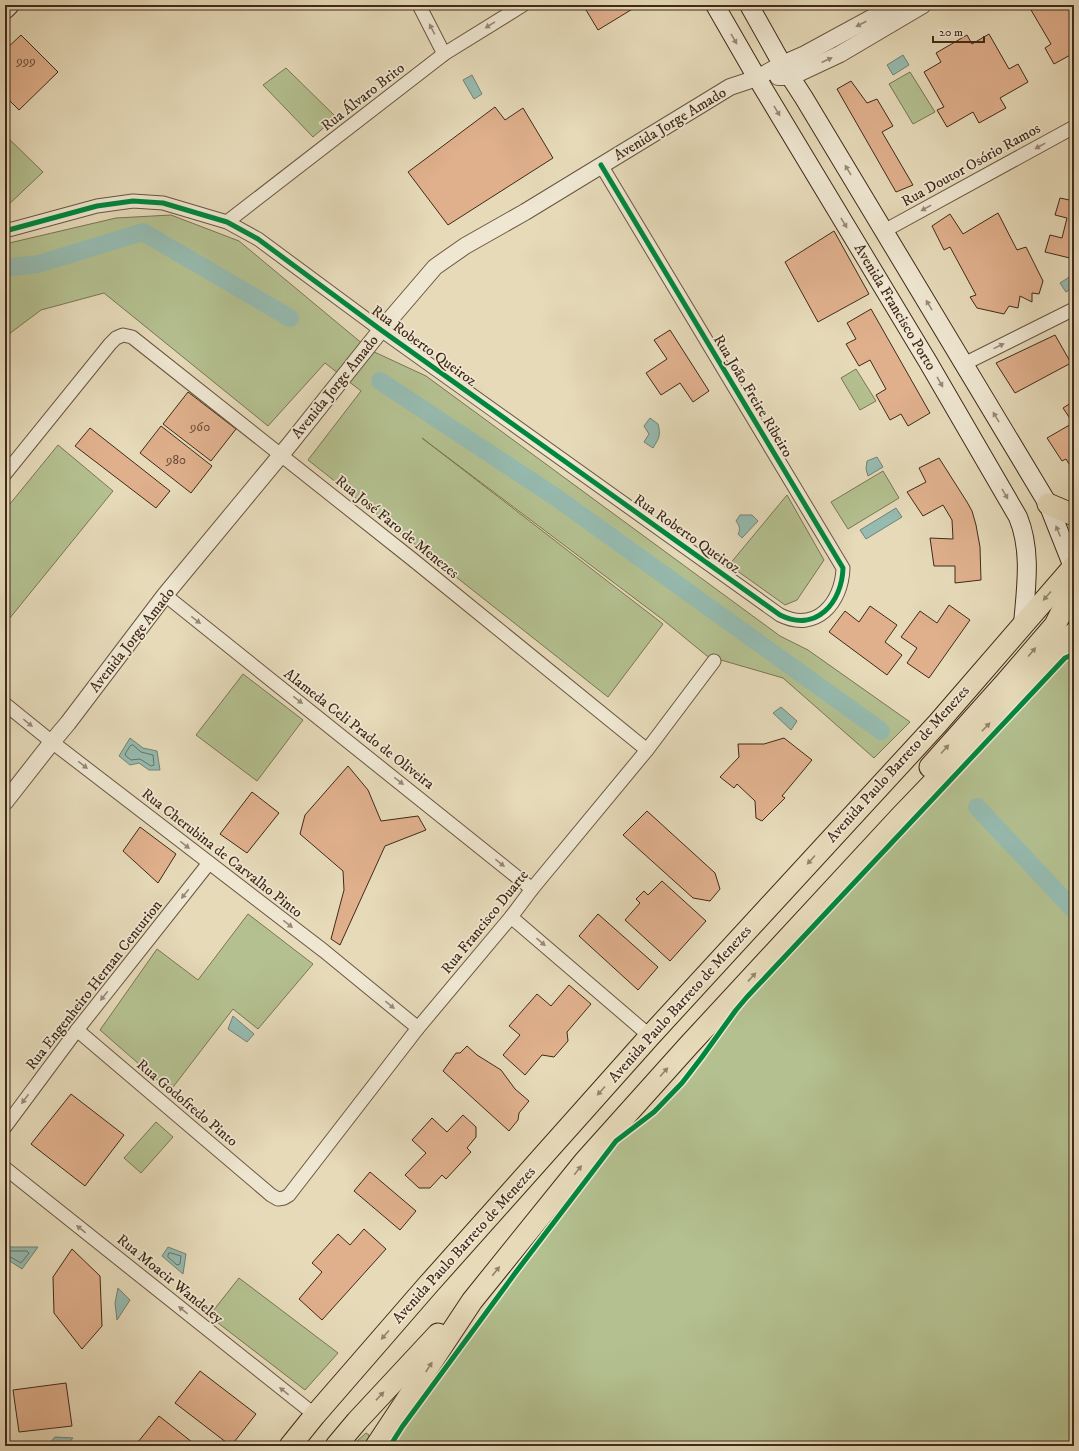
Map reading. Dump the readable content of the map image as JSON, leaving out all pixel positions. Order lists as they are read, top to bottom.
{
  "streets": {
    "main road": ["Avenida Francisco Porto", "Avenida Paulo Barreto de Menezes"],
    "street": [
      "Rua Álvaro Brito",
      "Avenida Jorge Amado",
      "Rua Doutor Osório Ramos",
      "Rua Roberto Queiroz",
      "Rua João Freire Ribeiro",
      "Rua José Faro de Menezes",
      "Alameda Celi Prado de Oliveira",
      "Rua Cherubina de Carvalho Pinto",
      "Rua Francisco Duarte",
      "Rua Engenheiro Hernan Centurion",
      "Rua Godofredo Pinto",
      "Rua Moacir Wandeley"
    ]
  },
  "crossings": [
    ["Rua Álvaro Brito", "Rua Roberto Queiroz"],
    ["Avenida Jorge Amado", "Avenida Francisco Porto"],
    ["Avenida Jorge Amado", "Rua Roberto Queiroz"],
    ["Avenida Jorge Amado", "Rua João Freire Ribeiro"],
    ["Avenida Jorge Amado", "Rua José Faro de Menezes"],
    ["Avenida Jorge Amado", "Alameda Celi Prado de Oliveira"],
    ["Avenida Jorge Amado", "Rua Cherubina de Carvalho Pinto"],
    ["Rua Doutor Osório Ramos", "Avenida Francisco Porto"],
    ["Avenida Francisco Porto", "Avenida Paulo Barreto de Menezes"],
    ["Rua Roberto Queiroz", "Rua João Freire Ribeiro"],
    ["Rua José Faro de Menezes", "Rua Francisco Duarte"],
    ["Alameda Celi Prado de Oliveira", "Rua Francisco Duarte"],
    ["Avenida Paulo Barreto de Menezes", "Rua Moacir Wandeley"],
    ["Rua Cherubina de Carvalho Pinto", "Rua Francisco Duarte"],
    ["Rua Cherubina de Carvalho Pinto", "Rua Engenheiro Hernan Centurion"],
    ["Rua Francisco Duarte", "Rua Godofredo Pinto"],
    ["Rua Engenheiro Hernan Centurion", "Rua Godofredo Pinto"]
  ],
  "one_way": [
    "Rua Doutor Osório Ramos",
    "Alameda Celi Prado de Oliveira",
    "Rua Cherubina de Carvalho Pinto",
    "Rua Engenheiro Hernan Centurion",
    "Rua Moacir Wandeley"
  ],
  "house_numbers": ["999", "960", "980"],
  "scale_bar": "20 m"
}
